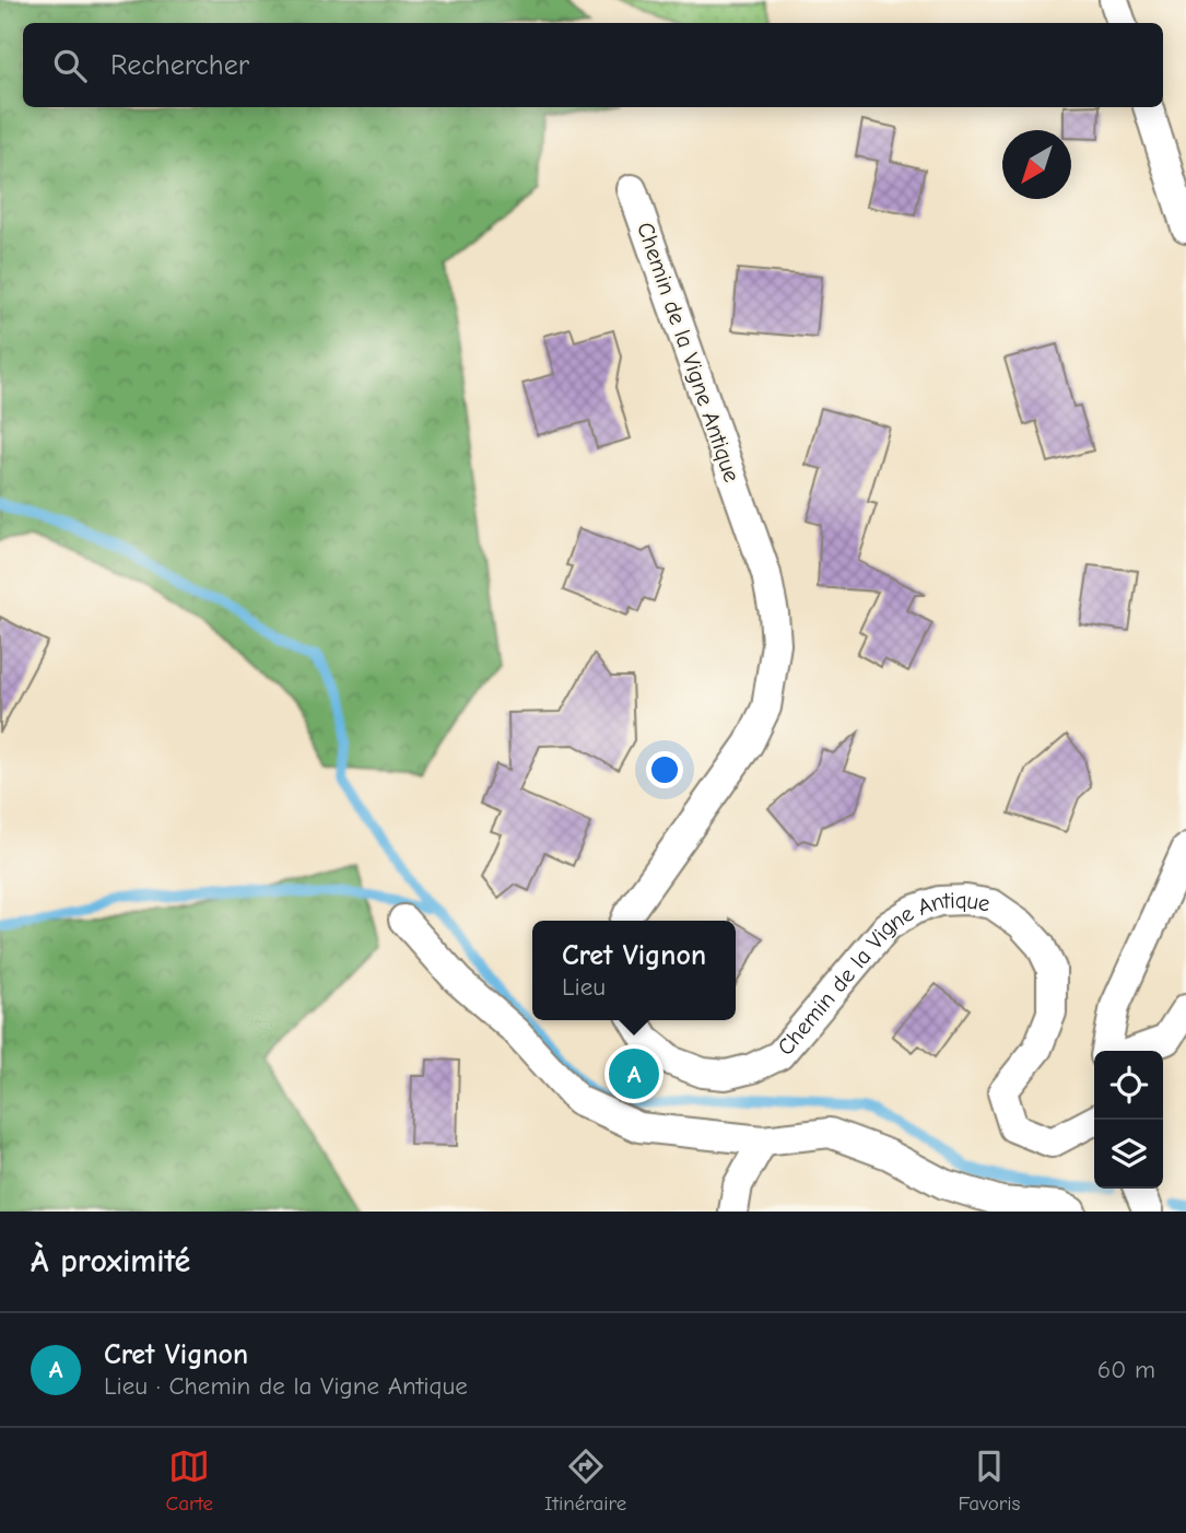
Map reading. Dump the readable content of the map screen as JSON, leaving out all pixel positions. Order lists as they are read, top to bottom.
{
  "streets": {
    "street": ["Chemin de la Vigne Antique"]
  },
  "north": "bottom left",
  "page": {
    "search": "Rechercher",
    "popup": ["Cret Vignon", "Lieu"],
    "pins": "A",
    "heading": "À proximité",
    "list": [
      {
        "mark": "A",
        "name": "Cret Vignon",
        "note": "Lieu · Chemin de la Vigne Antique",
        "value": "60 m"
      }
    ],
    "nav": ["Carte", "Itinéraire", "Favoris"]
  }
}
